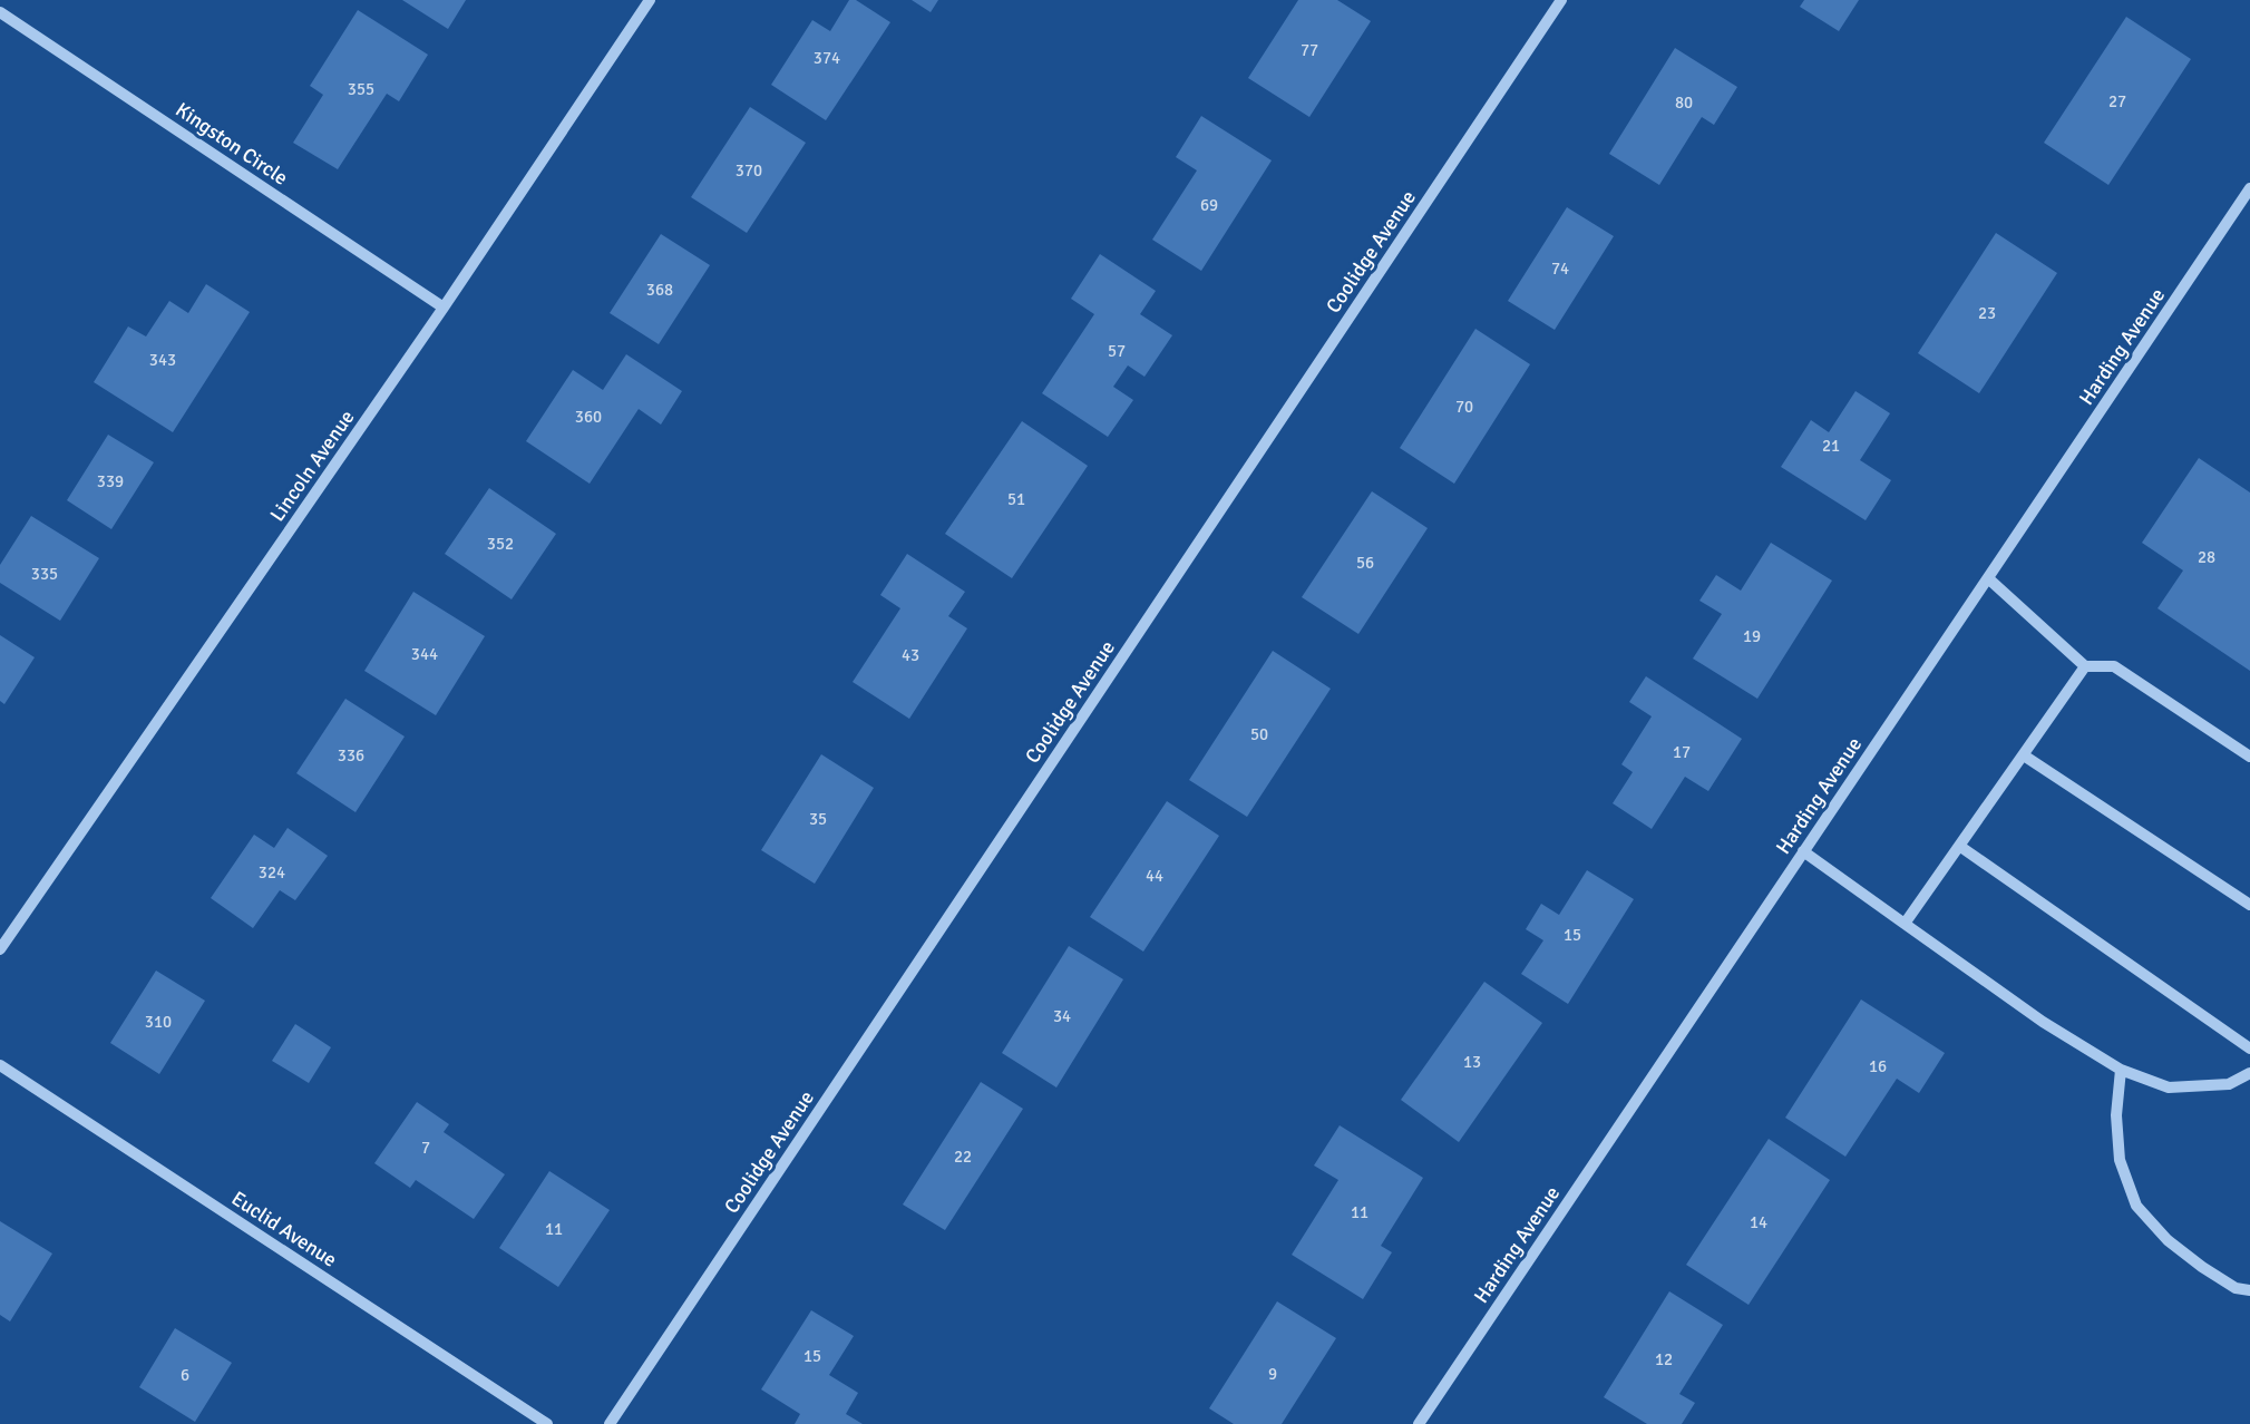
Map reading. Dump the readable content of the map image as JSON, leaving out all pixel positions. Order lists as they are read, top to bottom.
{
  "streets": {
    "street": [
      "Kingston Circle",
      "Coolidge Avenue",
      "Harding Avenue",
      "Lincoln Avenue",
      "Euclid Avenue"
    ]
  },
  "crossings": [
    ["Kingston Circle", "Lincoln Avenue"]
  ],
  "house_numbers": [
    "77",
    "374",
    "355",
    "27",
    "80",
    "370",
    "69",
    "74",
    "368",
    "23",
    "57",
    "343",
    "70",
    "360",
    "21",
    "339",
    "51",
    "352",
    "28",
    "56",
    "335",
    "19",
    "344",
    "43",
    "50",
    "17",
    "336",
    "35",
    "324",
    "44",
    "15",
    "34",
    "310",
    "13",
    "16",
    "7",
    "22",
    "11",
    "14",
    "11",
    "15",
    "12",
    "9",
    "6"
  ]
}
